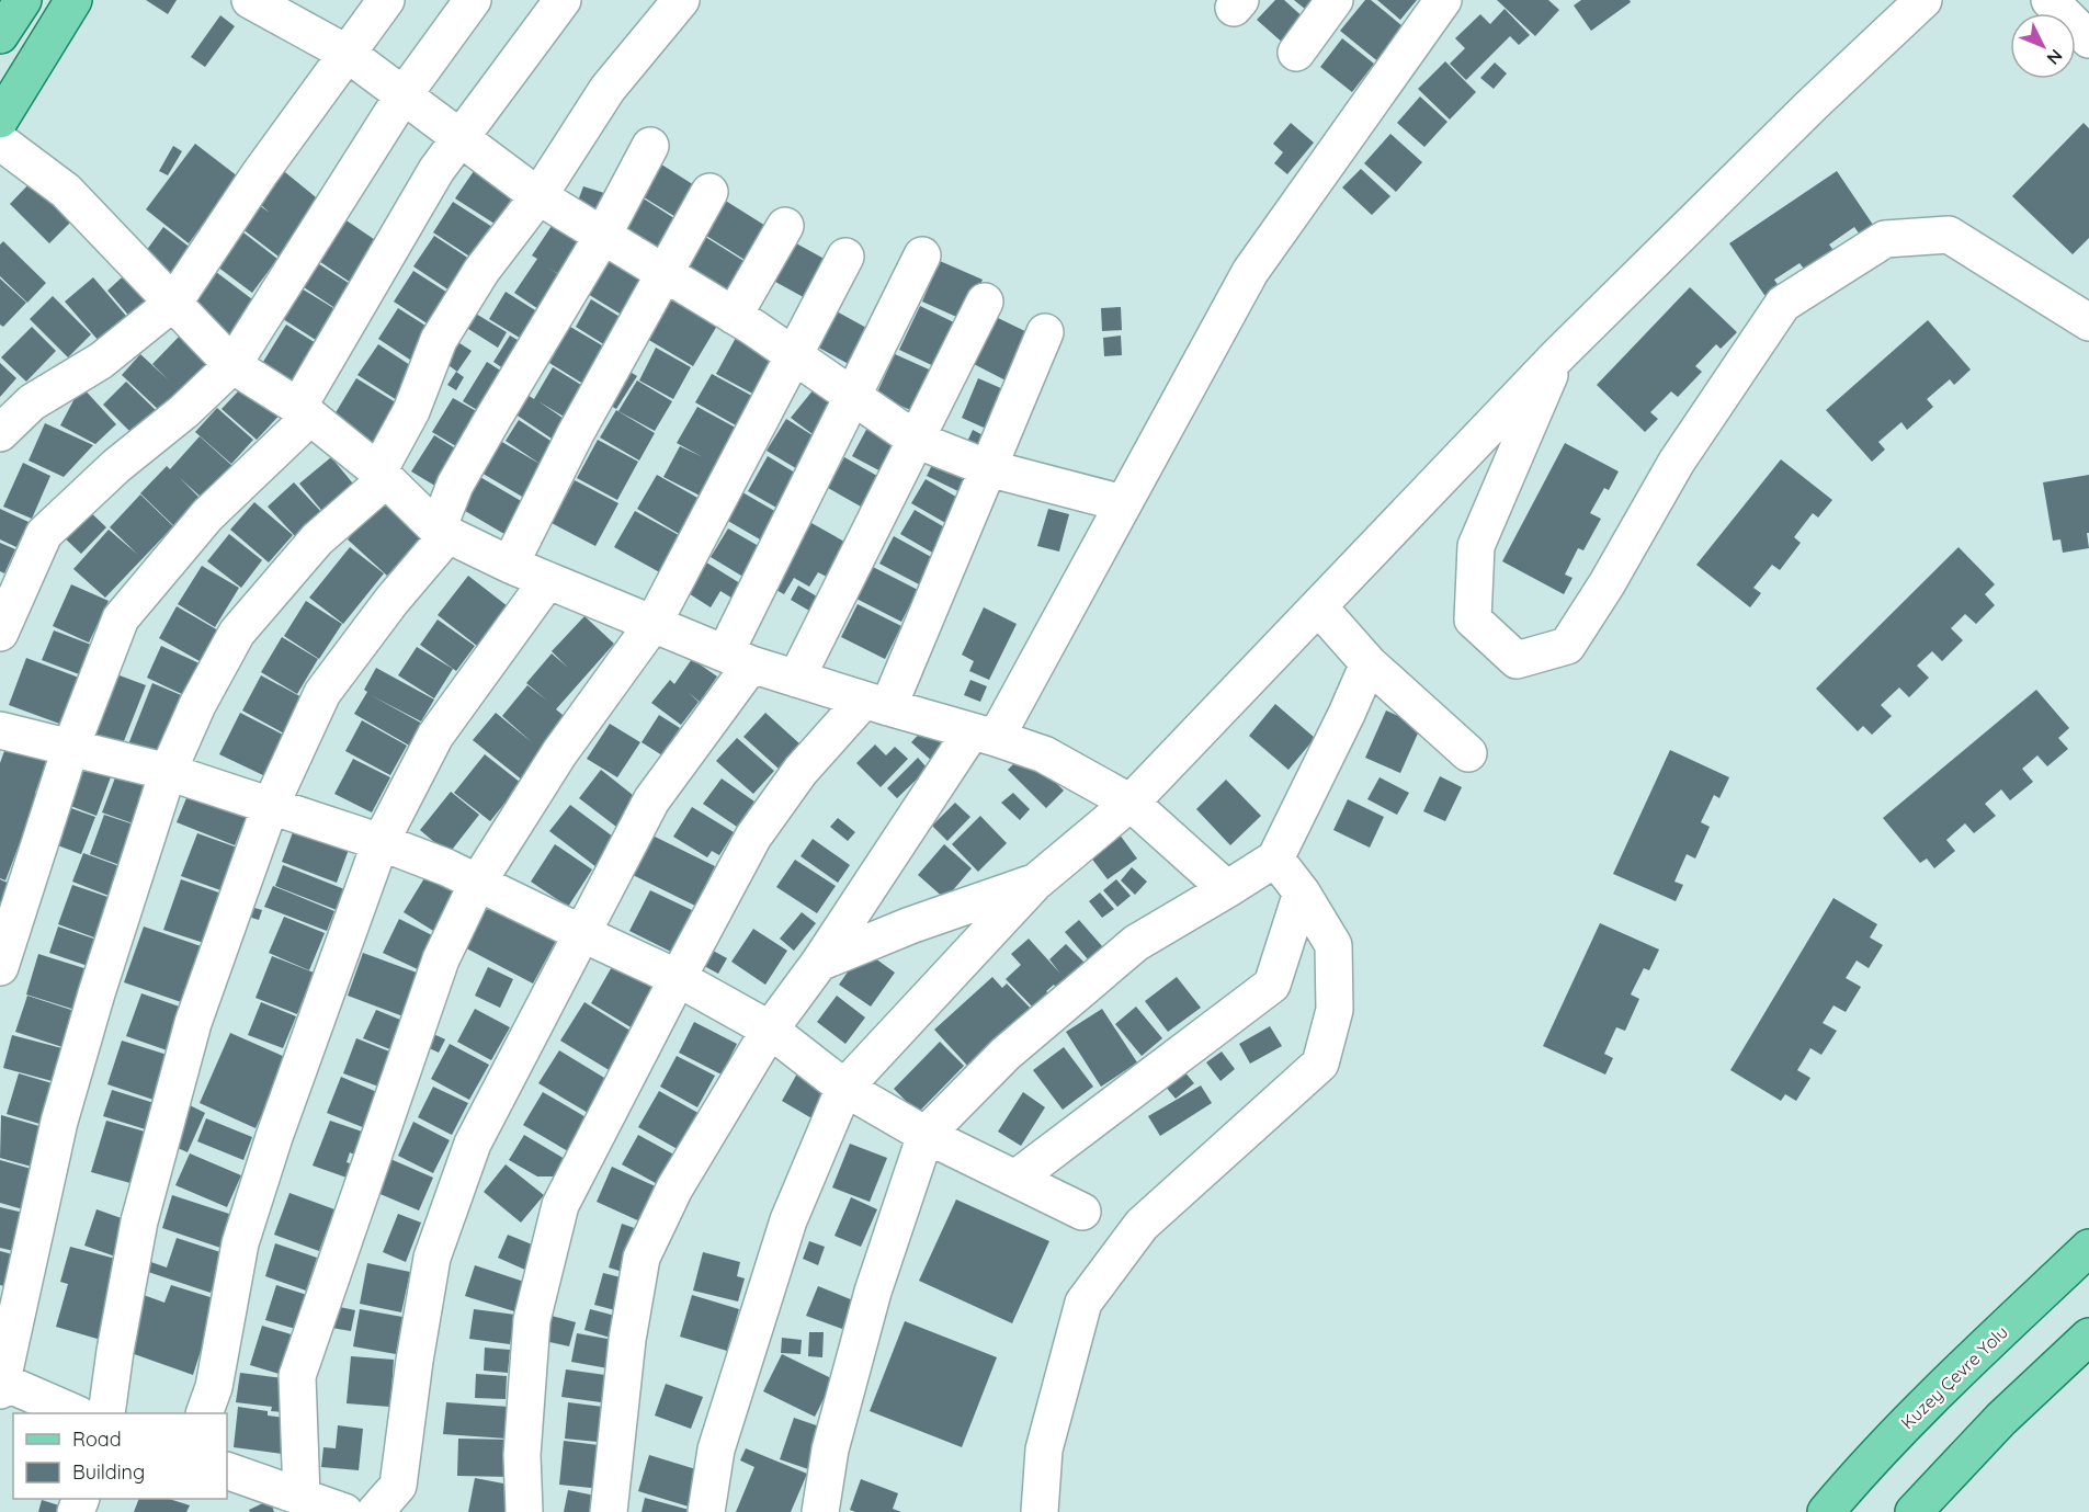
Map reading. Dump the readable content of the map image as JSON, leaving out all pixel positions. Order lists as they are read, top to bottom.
{
  "streets": {
    "main road": ["Kuzey Çevre Yolu"]
  },
  "legend": ["Road", "Building"],
  "north": "bottom right"
}
